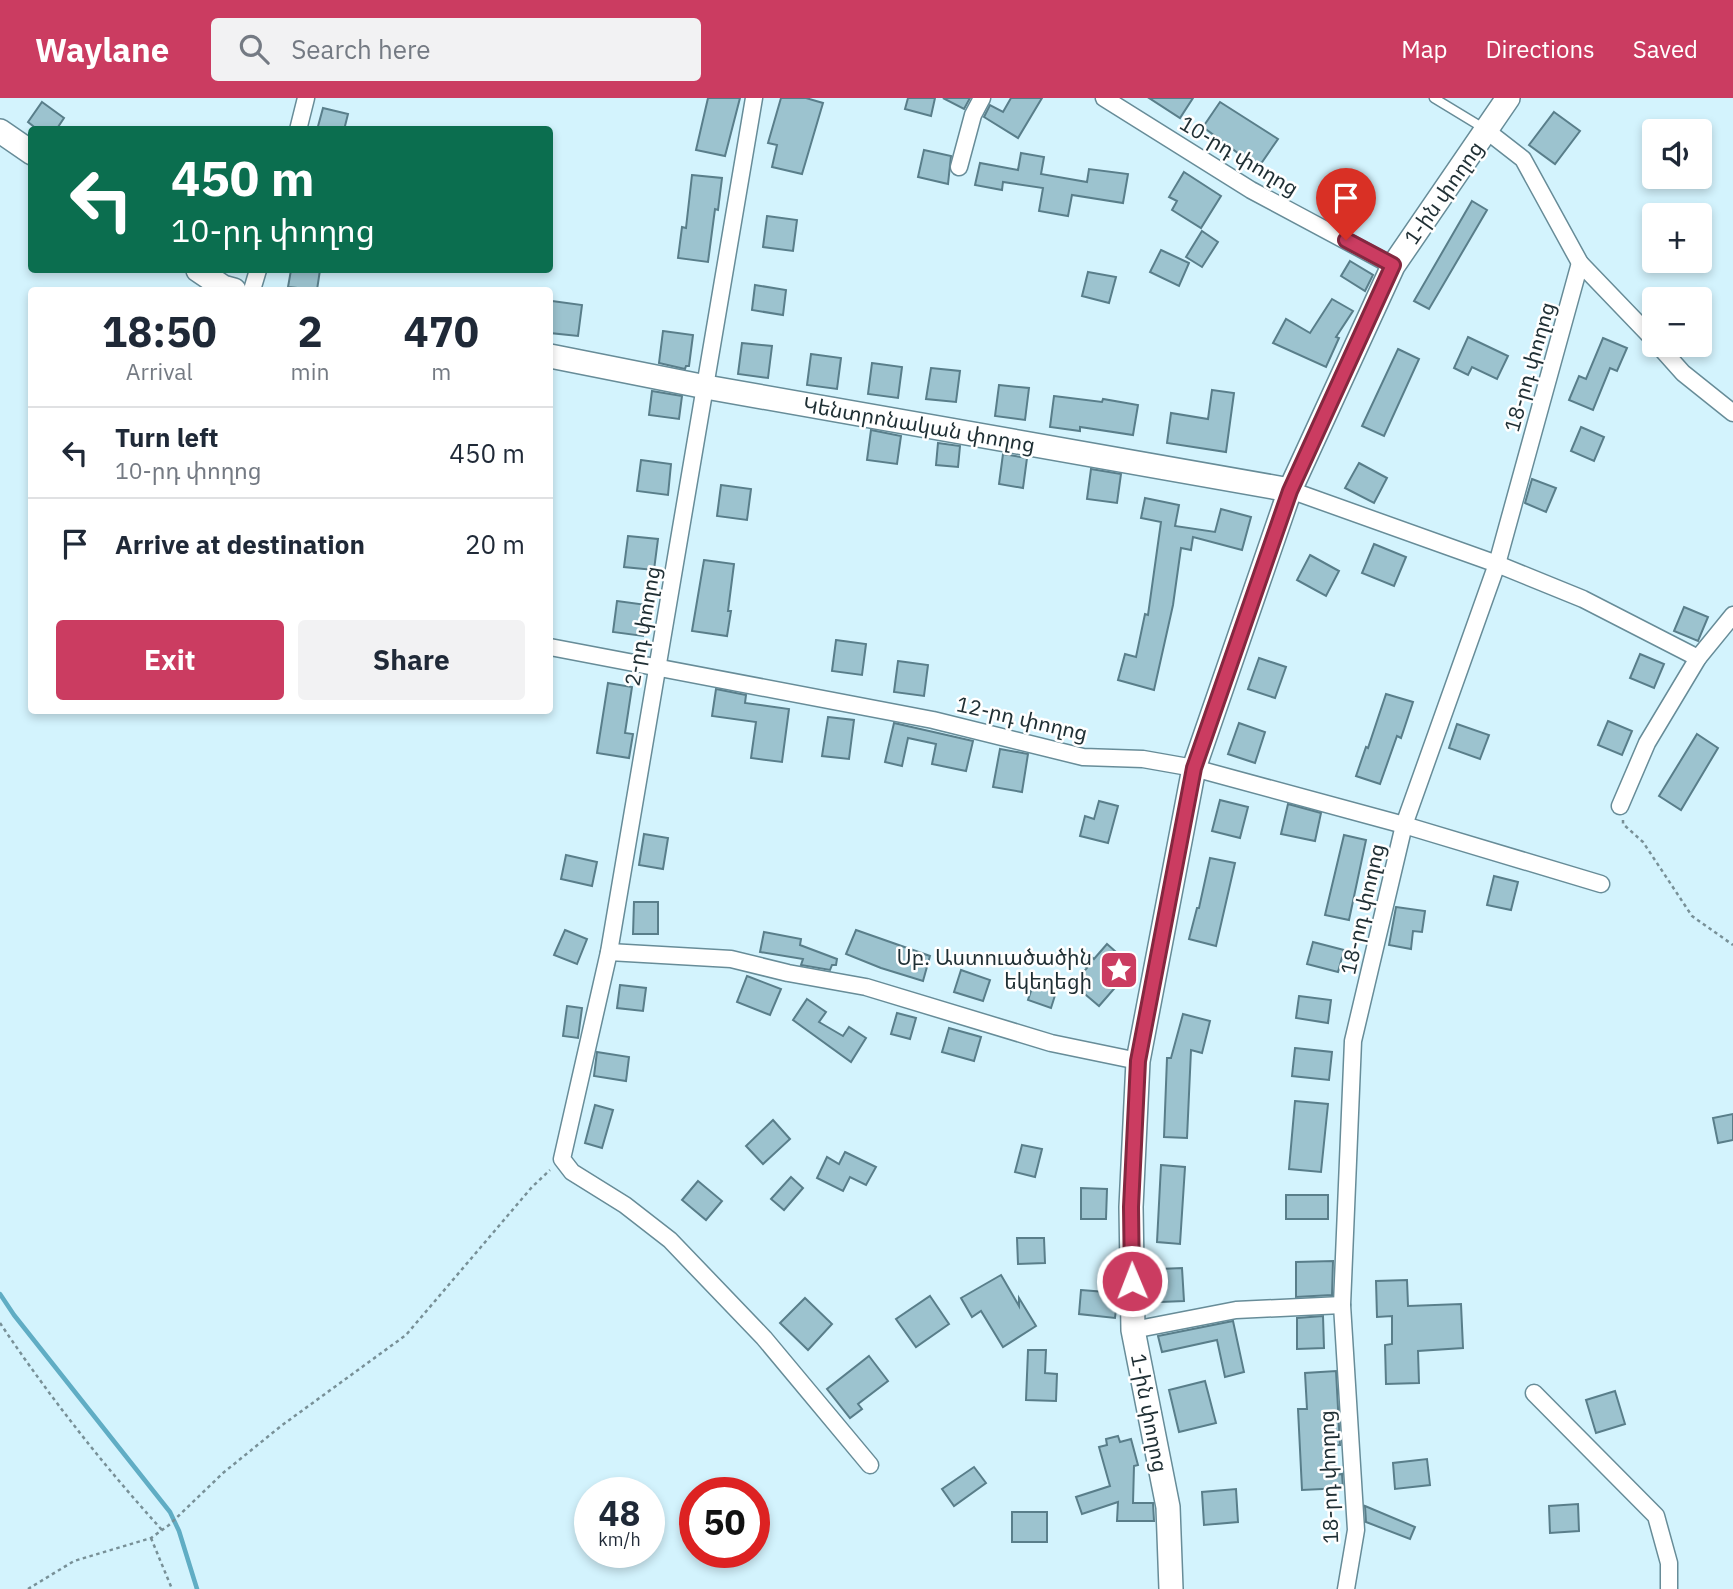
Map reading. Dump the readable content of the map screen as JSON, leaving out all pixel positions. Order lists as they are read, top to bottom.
{
  "streets": {
    "main road": ["1-ին փողոց", "Կենտրոնական փողոց"],
    "street": [
      "10-րդ փողոց",
      "18-րդ փողոց",
      "2-րդ փողոց",
      "12-րդ փողոց"
    ]
  },
  "crossings": [
    ["10-րդ փողոց", "1-ին փողոց"],
    ["1-ին փողոց", "Կենտրոնական փողոց"],
    ["1-ին փողոց", "12-րդ փողոց"],
    ["18-րդ փողոց", "12-րդ փողոց"],
    ["Կենտրոնական փողոց", "2-րդ փողոց"],
    ["2-րդ փողոց", "12-րդ փողոց"]
  ],
  "places": {
    "place": ["Սբ. Աստուածածին եկեղեցի"]
  },
  "page": {
    "header": "Waylane",
    "search": "Search here",
    "nav": ["Map", "Directions", "Saved"],
    "map_buttons": ["+", "−"],
    "turn": ["450 m", "10-րդ փողոց"],
    "eta": [
      "18:50",
      "Arrival",
      "2",
      "min",
      "470",
      "m"
    ],
    "list": [
      {
        "name": "Turn left",
        "note": "10-րդ փողոց",
        "value": "450 m"
      },
      {
        "name": "Arrive at destination",
        "value": "20 m"
      }
    ],
    "buttons": ["Exit", "Share"],
    "speed": "48 km/h",
    "limit": "50"
  }
}
